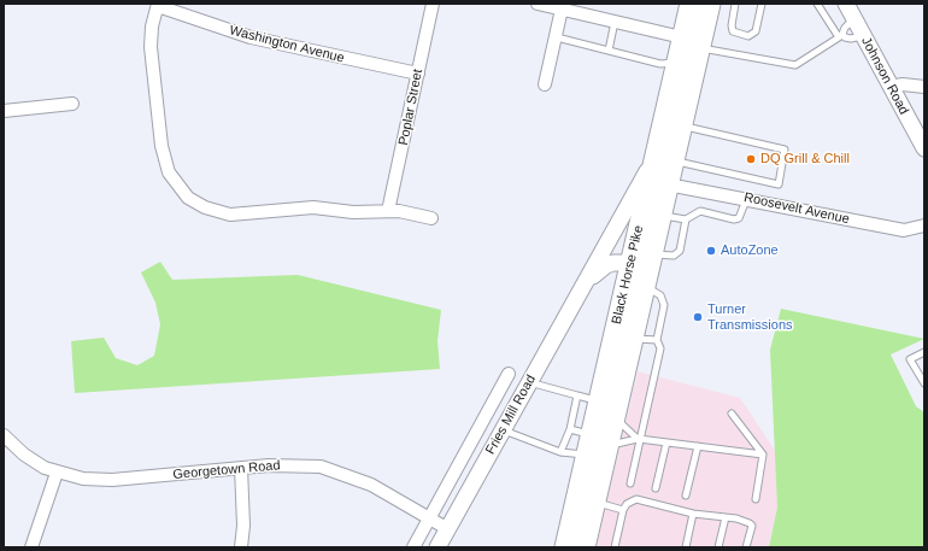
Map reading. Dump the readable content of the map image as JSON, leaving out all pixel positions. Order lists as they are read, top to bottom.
{
  "streets": {
    "highway": ["Black Horse Pike"],
    "main road": ["Johnson Road", "Fries Mill Road"],
    "street": [
      "Washington Avenue",
      "Poplar Street",
      "Roosevelt Avenue",
      "Georgetown Road"
    ]
  },
  "crossings": [
    ["Washington Avenue", "Poplar Street"],
    ["Roosevelt Avenue", "Black Horse Pike"],
    ["Black Horse Pike", "Fries Mill Road"],
    ["Fries Mill Road", "Georgetown Road"]
  ],
  "places": ["DQ Grill & Chill", "AutoZone", "Turner Transmissions"]
}
